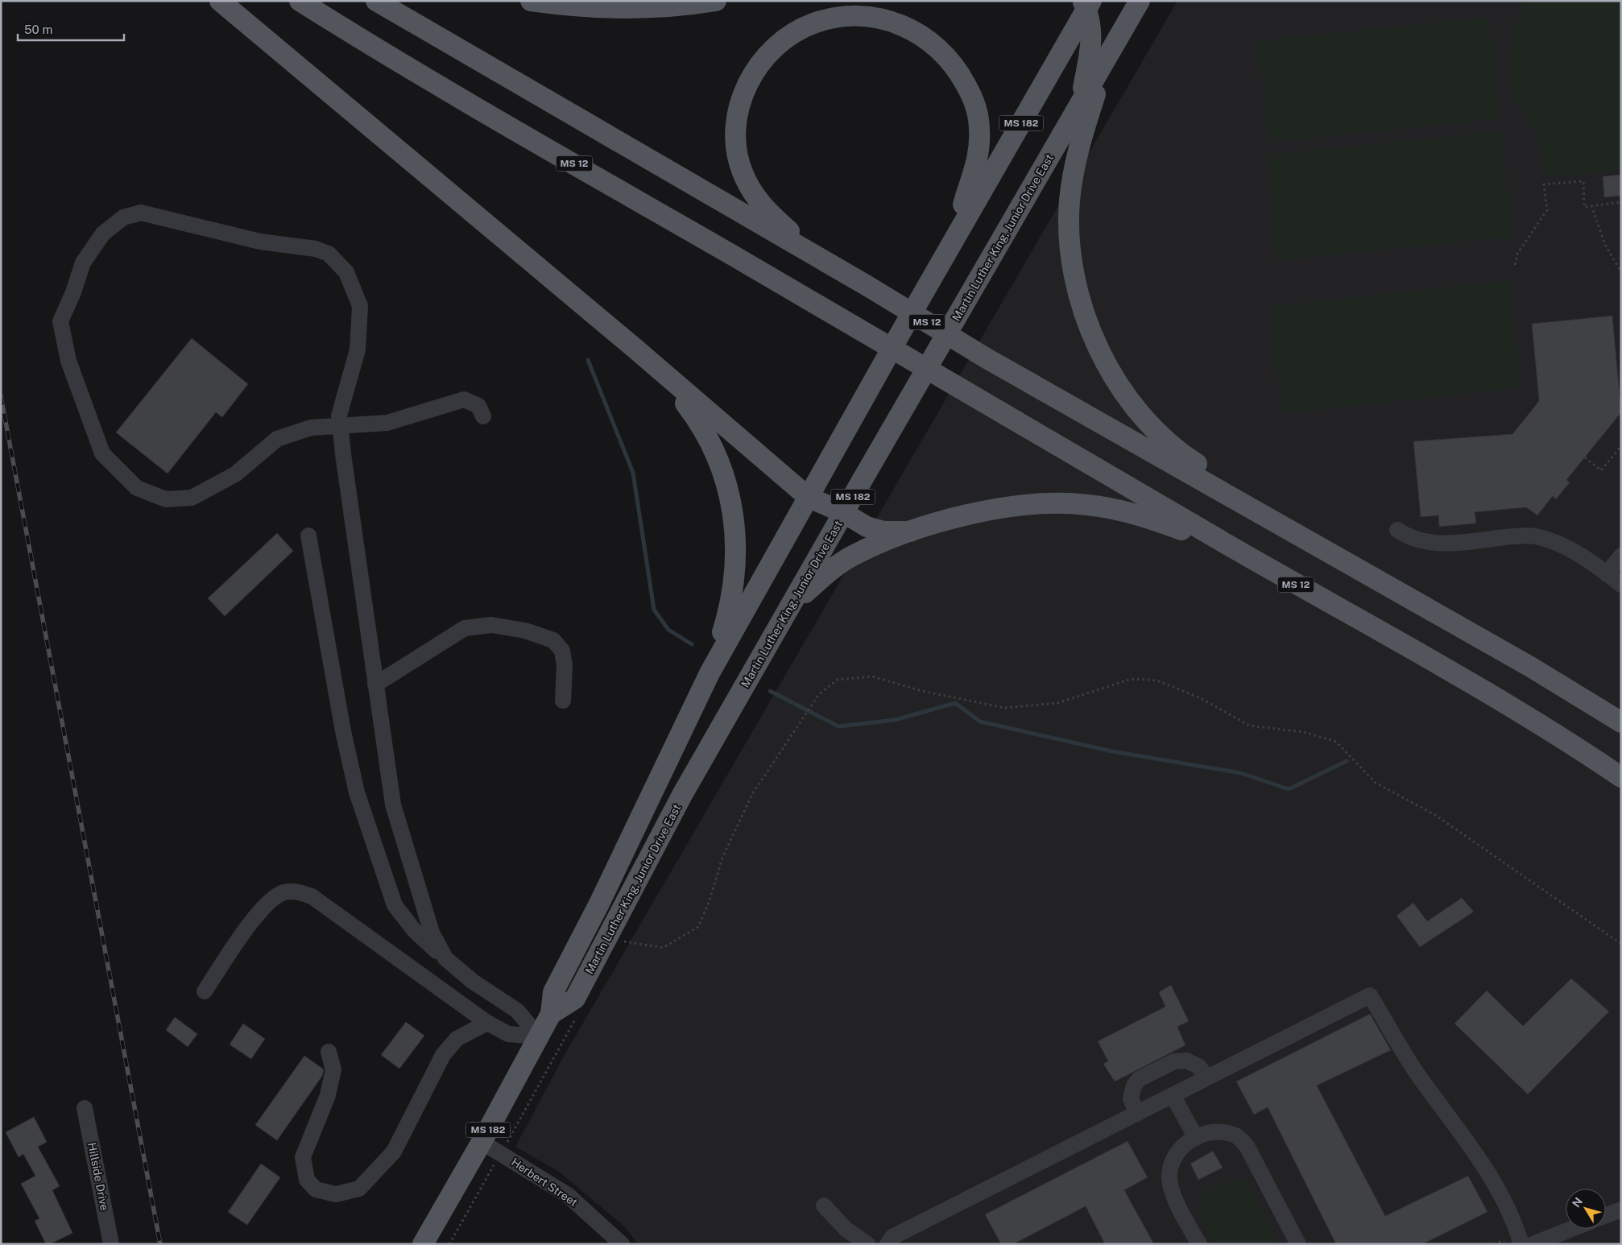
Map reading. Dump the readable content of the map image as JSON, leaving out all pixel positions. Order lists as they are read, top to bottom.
{
  "streets": {
    "main road": ["MS 182", "MS 12", "Martin Luther King, Junior Drive East"],
    "street": ["Hillside Drive", "Herbert Street"]
  },
  "crossings": [
    ["Martin Luther King, Junior Drive East", "Herbert Street"]
  ],
  "scale_bar": "50 m",
  "north": "top left"
}
